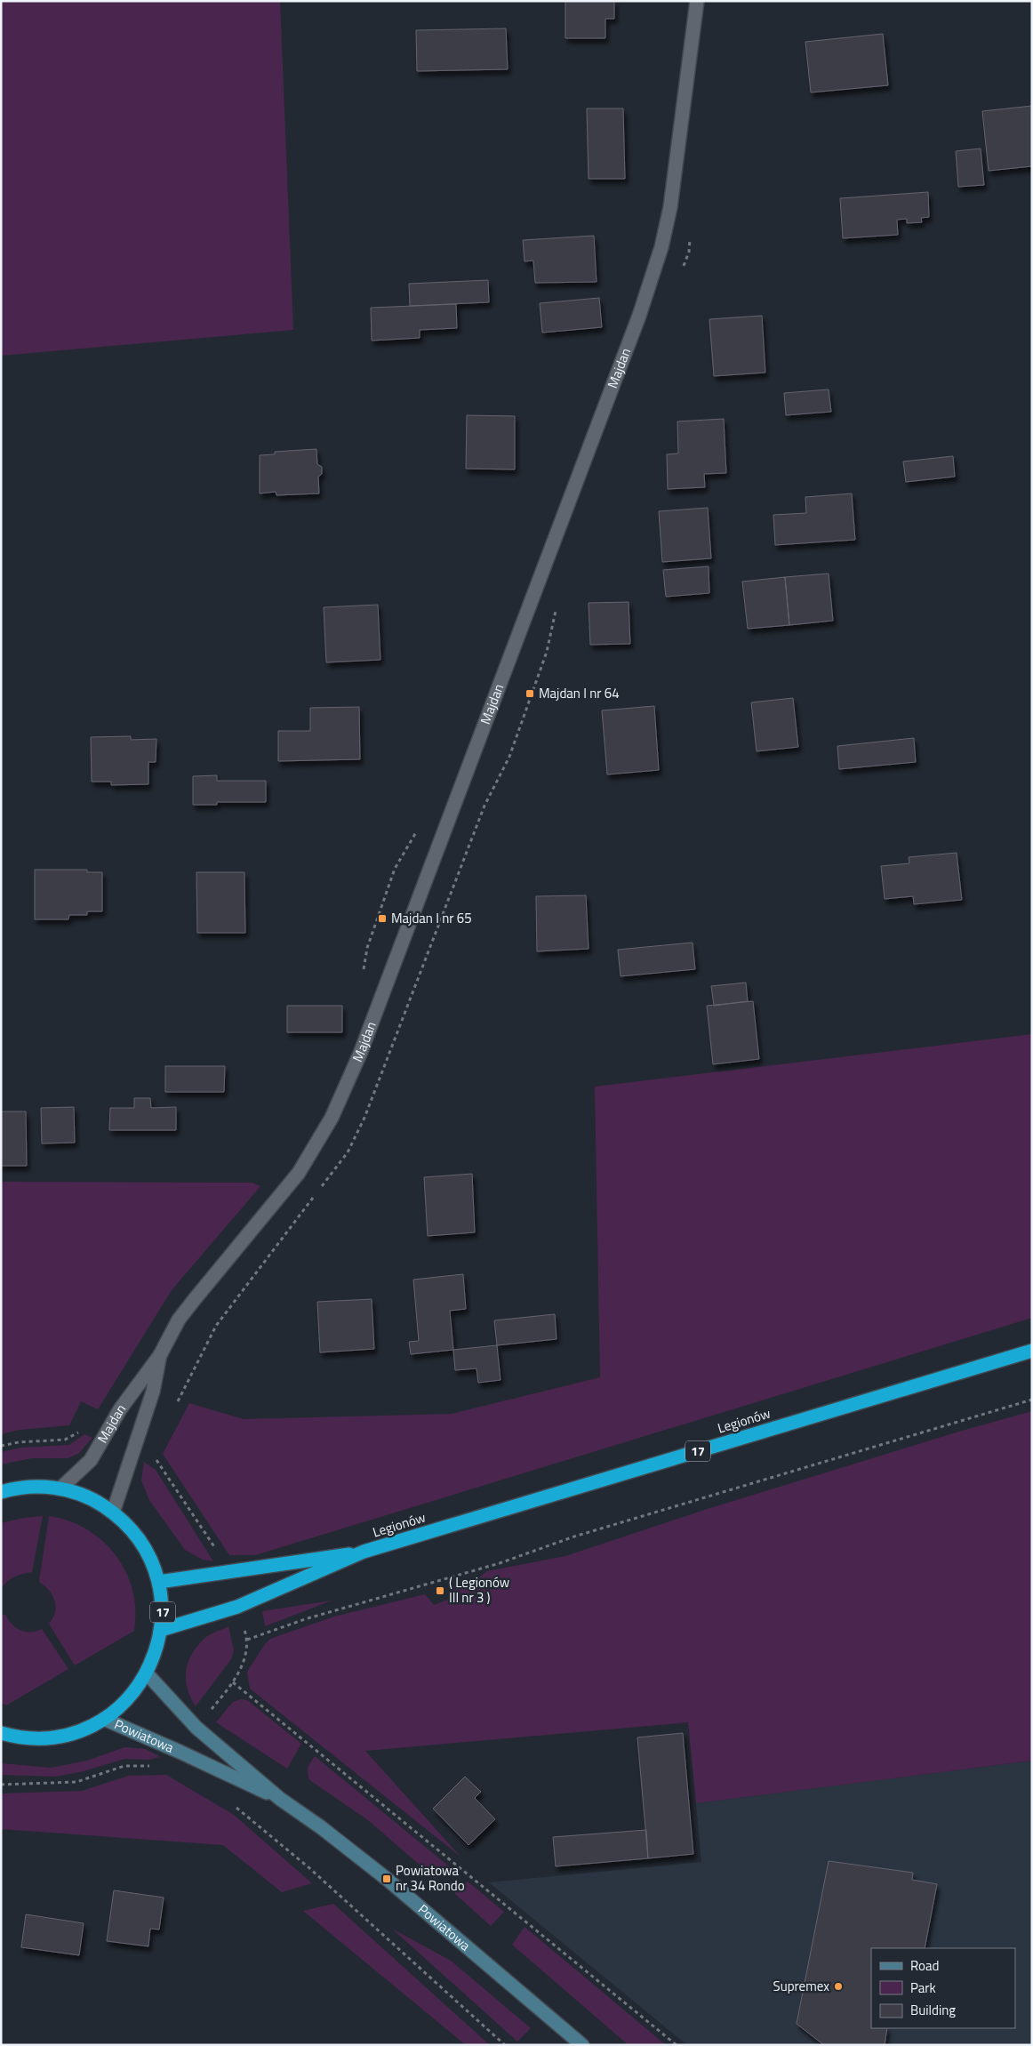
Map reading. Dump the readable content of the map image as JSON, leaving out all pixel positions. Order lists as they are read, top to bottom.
{
  "streets": {
    "highway": ["Legionów", "17"],
    "street": ["Majdan", "Powiatowa"]
  },
  "crossings": [
    ["Majdan", "17"],
    ["Legionów", "17"],
    ["17", "Powiatowa"]
  ],
  "places": {
    "transit": [
      "Majdan I nr 64",
      "Majdan I nr 65",
      "( Legionów III nr 3 )",
      "Powiatowa nr 34 Rondo"
    ],
    "other": ["Supremex"]
  },
  "legend": ["Road", "Park", "Building"]
}
